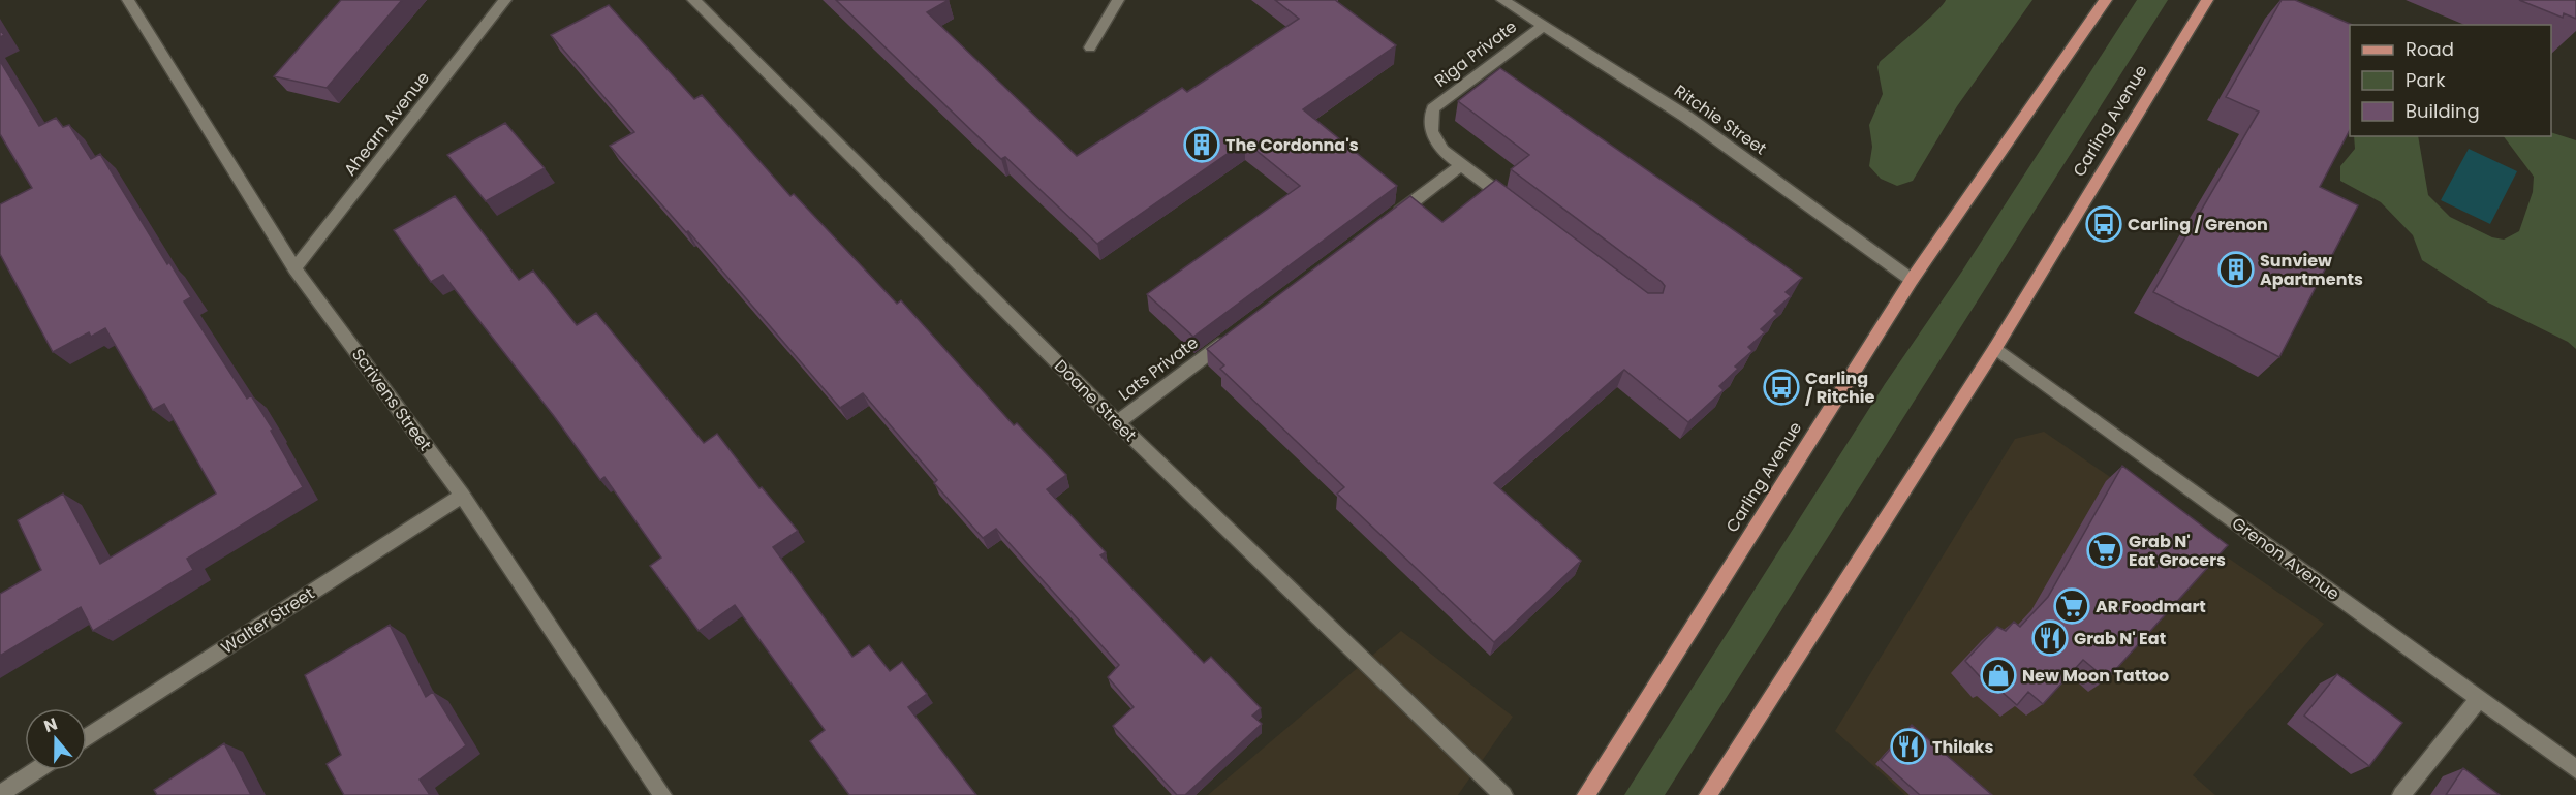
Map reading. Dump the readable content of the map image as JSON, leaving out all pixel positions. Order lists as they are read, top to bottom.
{
  "streets": {
    "main road": ["Carling Avenue"],
    "street": [
      "Riga Private",
      "Ritchie Street",
      "Ahearn Avenue",
      "Lats Private",
      "Scrivens Street",
      "Doane Street",
      "Grenon Avenue",
      "Walter Street"
    ]
  },
  "crossings": [
    ["Riga Private", "Ritchie Street"],
    ["Ritchie Street", "Carling Avenue"],
    ["Carling Avenue", "Grenon Avenue"],
    ["Ahearn Avenue", "Scrivens Street"],
    ["Lats Private", "Doane Street"],
    ["Scrivens Street", "Walter Street"]
  ],
  "places": {
    "building": ["The Cordonna's", "Sunview Apartments"],
    "bus stop": ["Carling / Grenon", "Carling / Ritchie"],
    "supermarket": ["Grab N' Eat Grocers", "AR Foodmart"],
    "restaurant": ["Grab N' Eat", "Thilaks"],
    "shop": ["New Moon Tattoo"]
  },
  "legend": ["Road", "Park", "Building"],
  "north": "top"
}
